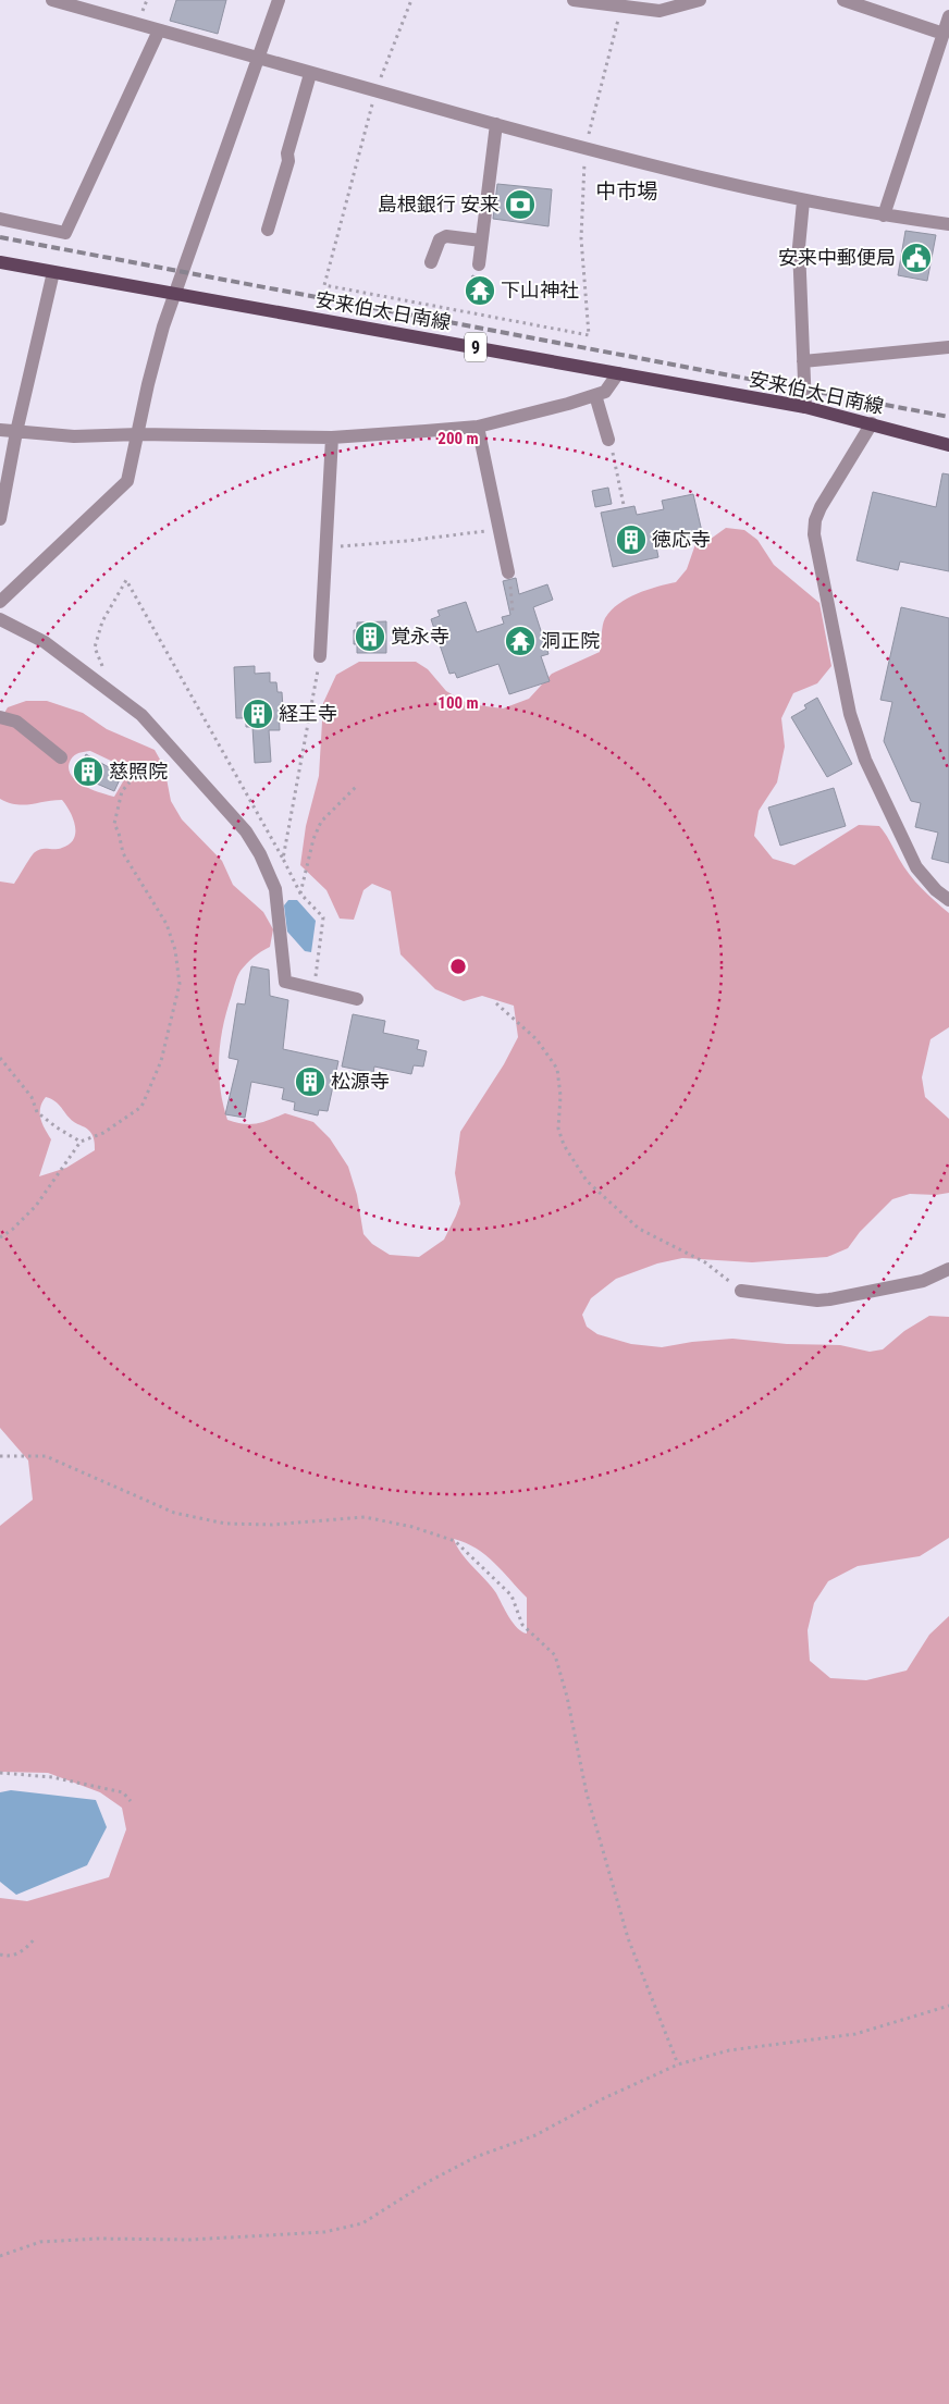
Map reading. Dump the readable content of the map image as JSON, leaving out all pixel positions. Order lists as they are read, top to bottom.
{
  "streets": {
    "main road": ["安来伯太日南線", "9"]
  },
  "districts": ["中市場"],
  "places": {
    "bank": ["島根銀行 安来"],
    "public building": ["安来中郵便局"],
    "temple": ["下山神社", "洞正院"],
    "building": [
      "徳応寺",
      "覚永寺",
      "経王寺",
      "慈照院",
      "松源寺"
    ]
  },
  "rings": ["200 m", "100 m"]
}
